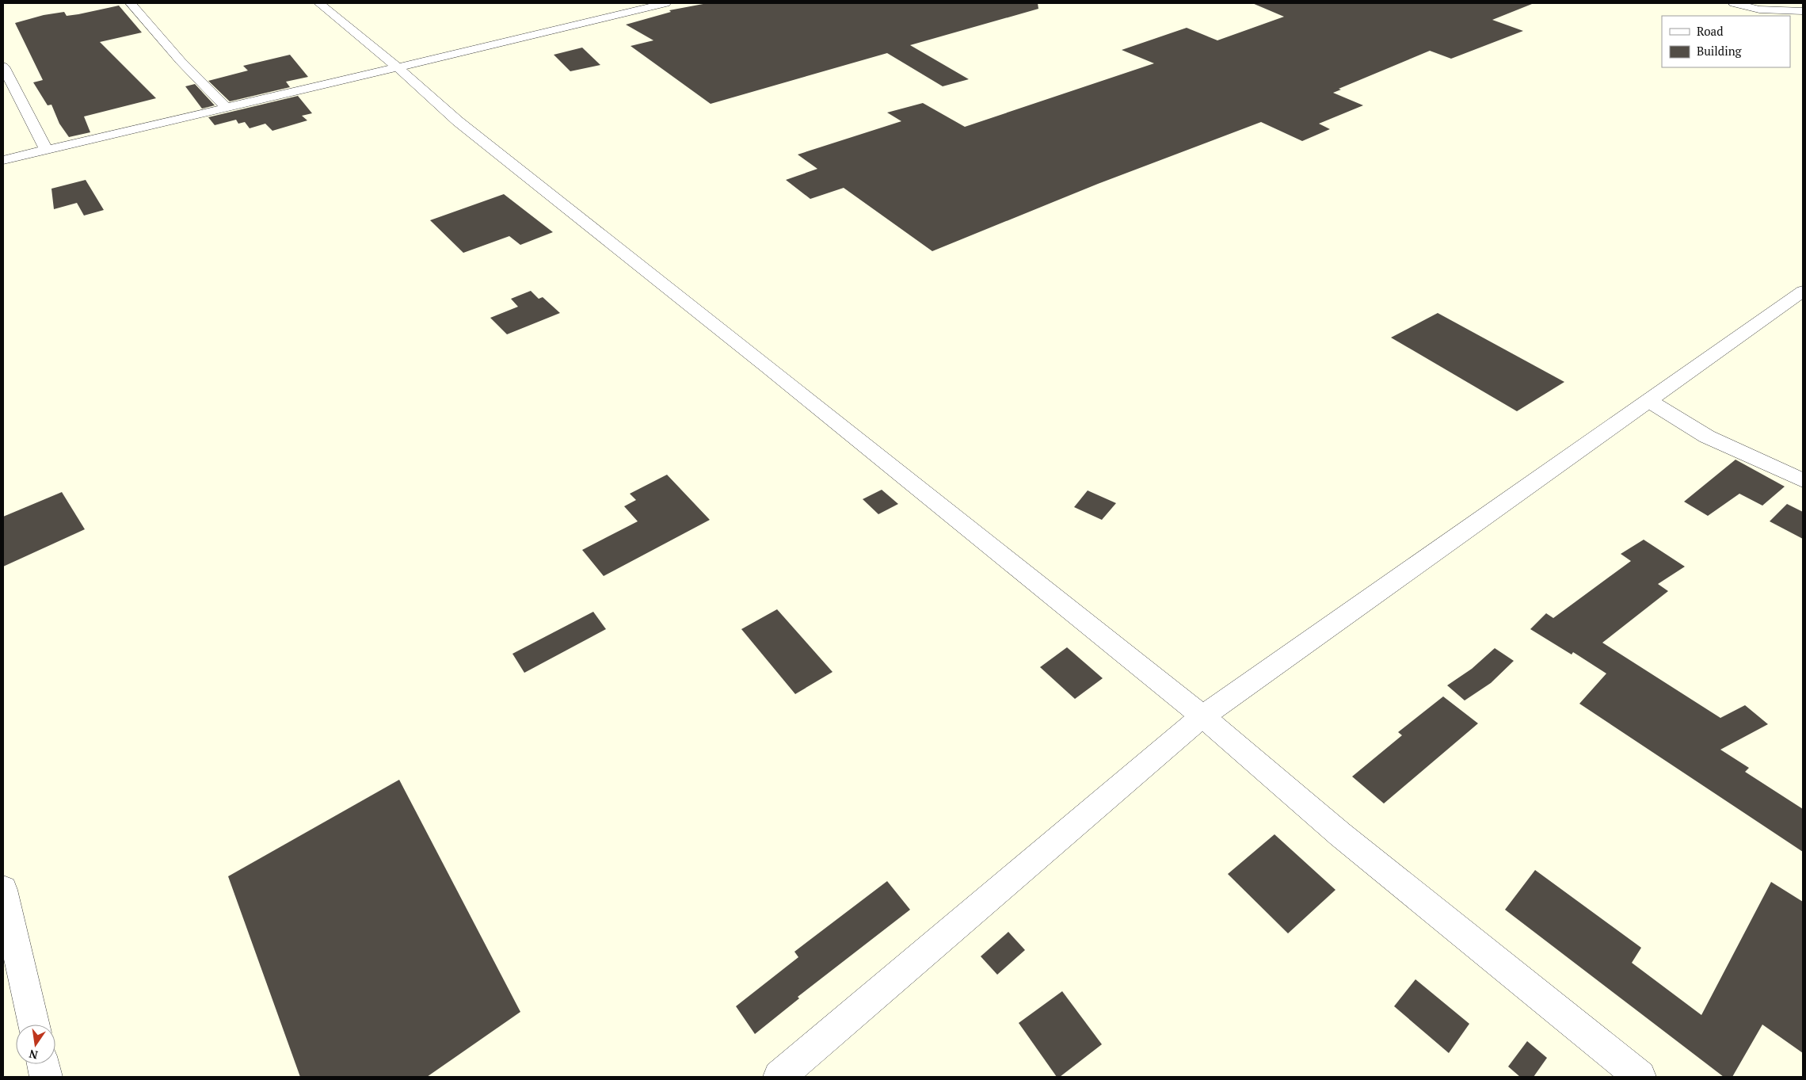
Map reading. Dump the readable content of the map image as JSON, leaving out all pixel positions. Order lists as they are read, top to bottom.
{
  "legend": ["Road", "Building"],
  "north": "bottom"
}
